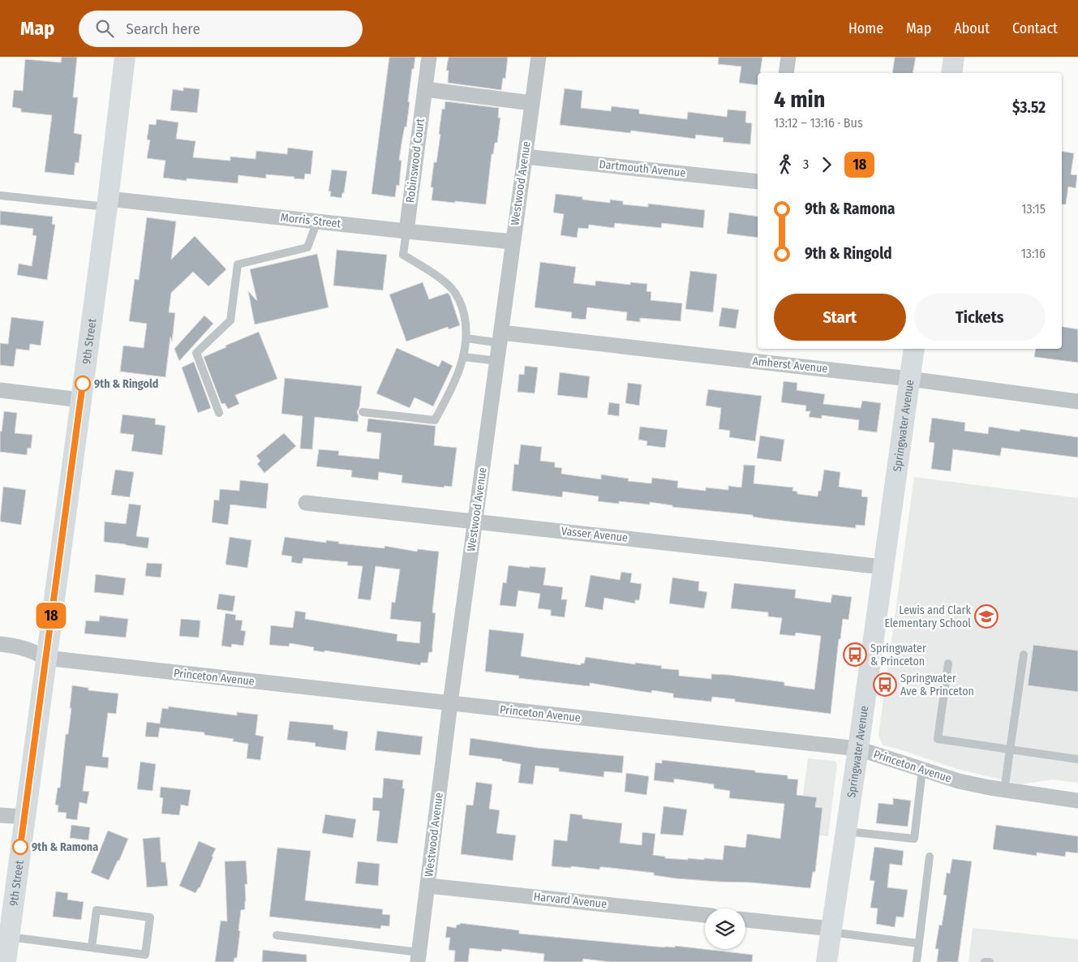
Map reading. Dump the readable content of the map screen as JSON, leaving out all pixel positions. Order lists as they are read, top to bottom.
{
  "streets": {
    "street": [
      "Robinswood Court",
      "Dartmouth Avenue",
      "Westwood Avenue",
      "Morris Street",
      "9th Street",
      "Amherst Avenue",
      "Springwater Avenue",
      "Vasser Avenue",
      "Princeton Avenue",
      "Harvard Avenue"
    ]
  },
  "crossings": [
    ["Robinswood Court", "Morris Street"],
    ["Dartmouth Avenue", "Westwood Avenue"],
    ["Westwood Avenue", "Morris Street"],
    ["Westwood Avenue", "Amherst Avenue"],
    ["Westwood Avenue", "Vasser Avenue"],
    ["Westwood Avenue", "Princeton Avenue"],
    ["Westwood Avenue", "Harvard Avenue"],
    ["Morris Street", "9th Street"],
    ["9th Street", "Princeton Avenue"],
    ["Amherst Avenue", "Springwater Avenue"],
    ["Springwater Avenue", "Vasser Avenue"],
    ["Springwater Avenue", "Princeton Avenue"]
  ],
  "places": {
    "other": ["9th & Ringold", "9th & Ramona"],
    "school or university": ["Lewis and Clark Elementary School"],
    "bus stop": ["Springwater & Princeton", "Springwater Ave & Princeton"]
  },
  "lines": ["bus line 18"],
  "page": {
    "header": "Map",
    "search": "Search here",
    "nav": [
      "Home",
      "Map",
      "About",
      "Contact"
    ],
    "on_map": "18",
    "heading": ["4 min", "13:12 – 13:16 · Bus", "$3.52"],
    "legs": ["3", "18"],
    "list": [
      {
        "name": "9th & Ramona",
        "value": "13:15"
      },
      {
        "name": "9th & Ringold",
        "value": "13:16"
      }
    ],
    "buttons": ["Start", "Tickets"]
  }
}
